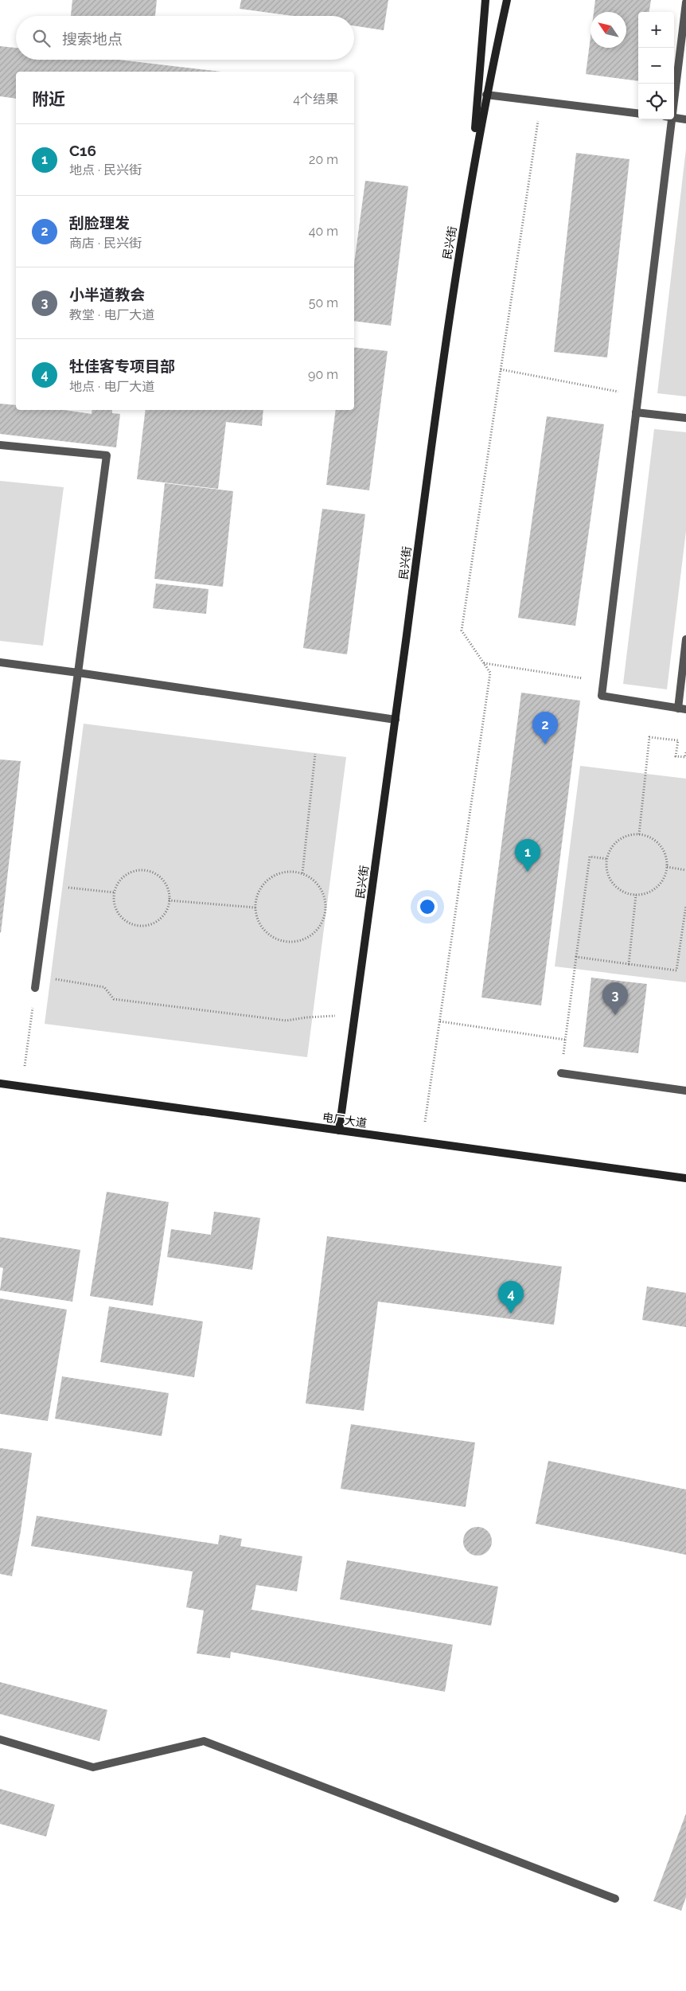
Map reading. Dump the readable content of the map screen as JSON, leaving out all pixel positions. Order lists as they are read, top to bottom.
{
  "streets": {
    "street": ["民兴街", "电厂大道"]
  },
  "crossings": [
    ["民兴街", "电厂大道"]
  ],
  "north": "top left",
  "page": {
    "map_buttons": ["+", "−"],
    "search": "搜索地点",
    "heading": ["附近", "4个结果"],
    "list": [
      {
        "mark": "1",
        "name": "C16",
        "note": "地点 · 民兴街",
        "value": "20 m"
      },
      {
        "mark": "2",
        "name": "刮脸理发",
        "note": "商店 · 民兴街",
        "value": "40 m"
      },
      {
        "mark": "3",
        "name": "小半道教会",
        "note": "教堂 · 电厂大道",
        "value": "50 m"
      },
      {
        "mark": "4",
        "name": "牡佳客专项目部",
        "note": "地点 · 电厂大道",
        "value": "90 m"
      }
    ],
    "pins": [
      "2",
      "1",
      "3",
      "4"
    ]
  }
}
